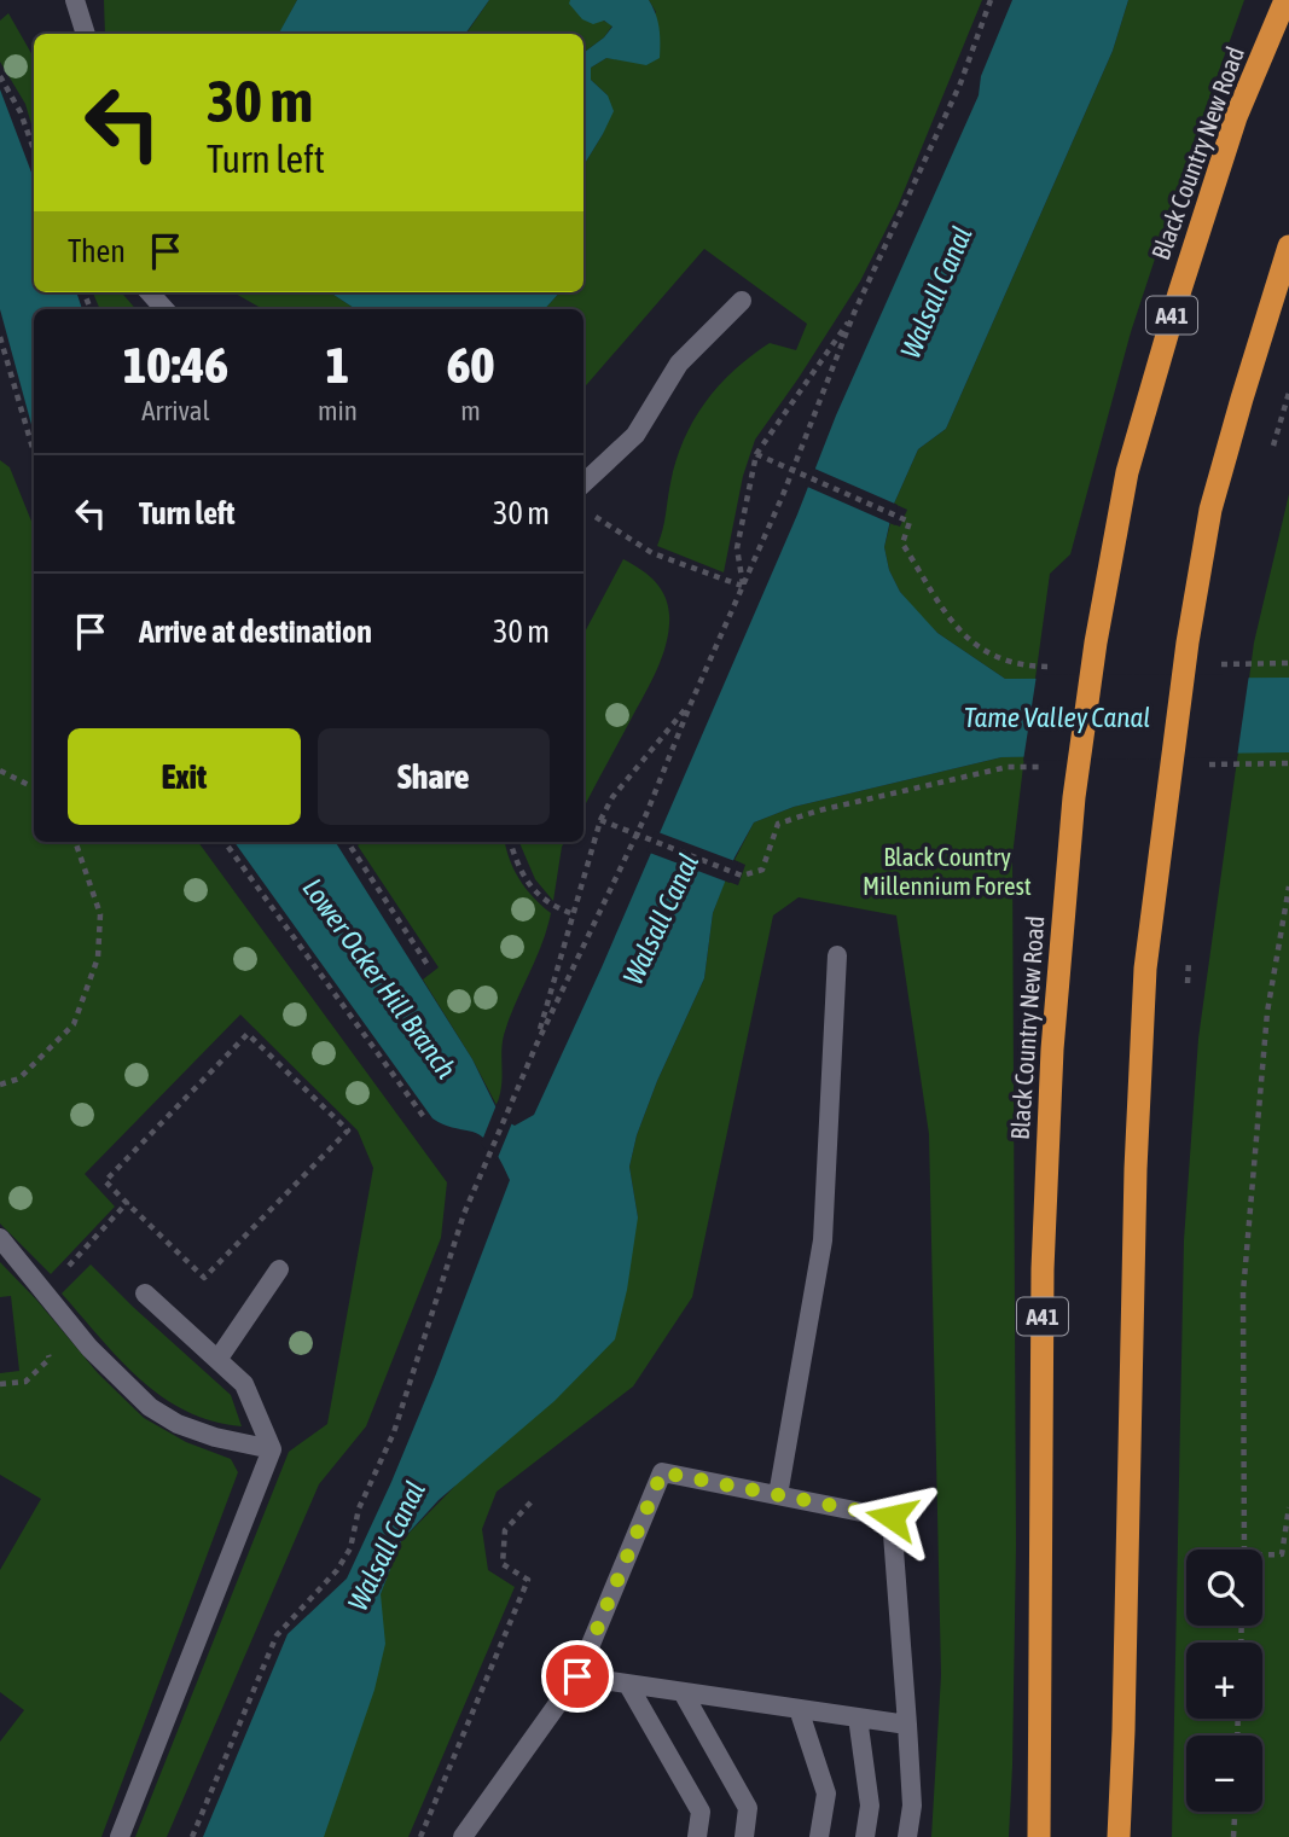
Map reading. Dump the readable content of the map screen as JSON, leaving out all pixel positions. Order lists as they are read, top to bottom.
{
  "streets": {
    "highway": ["Black Country New Road", "A41"]
  },
  "water": ["Walsall Canal", "Tame Valley Canal", "Lower Ocker Hill Branch"],
  "parks": ["Black Country Millennium Forest"],
  "page": {
    "turn": ["30 m", "Turn left"],
    "then": "Then",
    "eta": [
      "10:46",
      "Arrival",
      "1",
      "min",
      "60",
      "m"
    ],
    "list": [
      {
        "name": "Turn left",
        "value": "30 m"
      },
      {
        "name": "Arrive at destination",
        "value": "30 m"
      }
    ],
    "buttons": ["Exit", "Share"],
    "map_buttons": ["+", "−"]
  }
}
